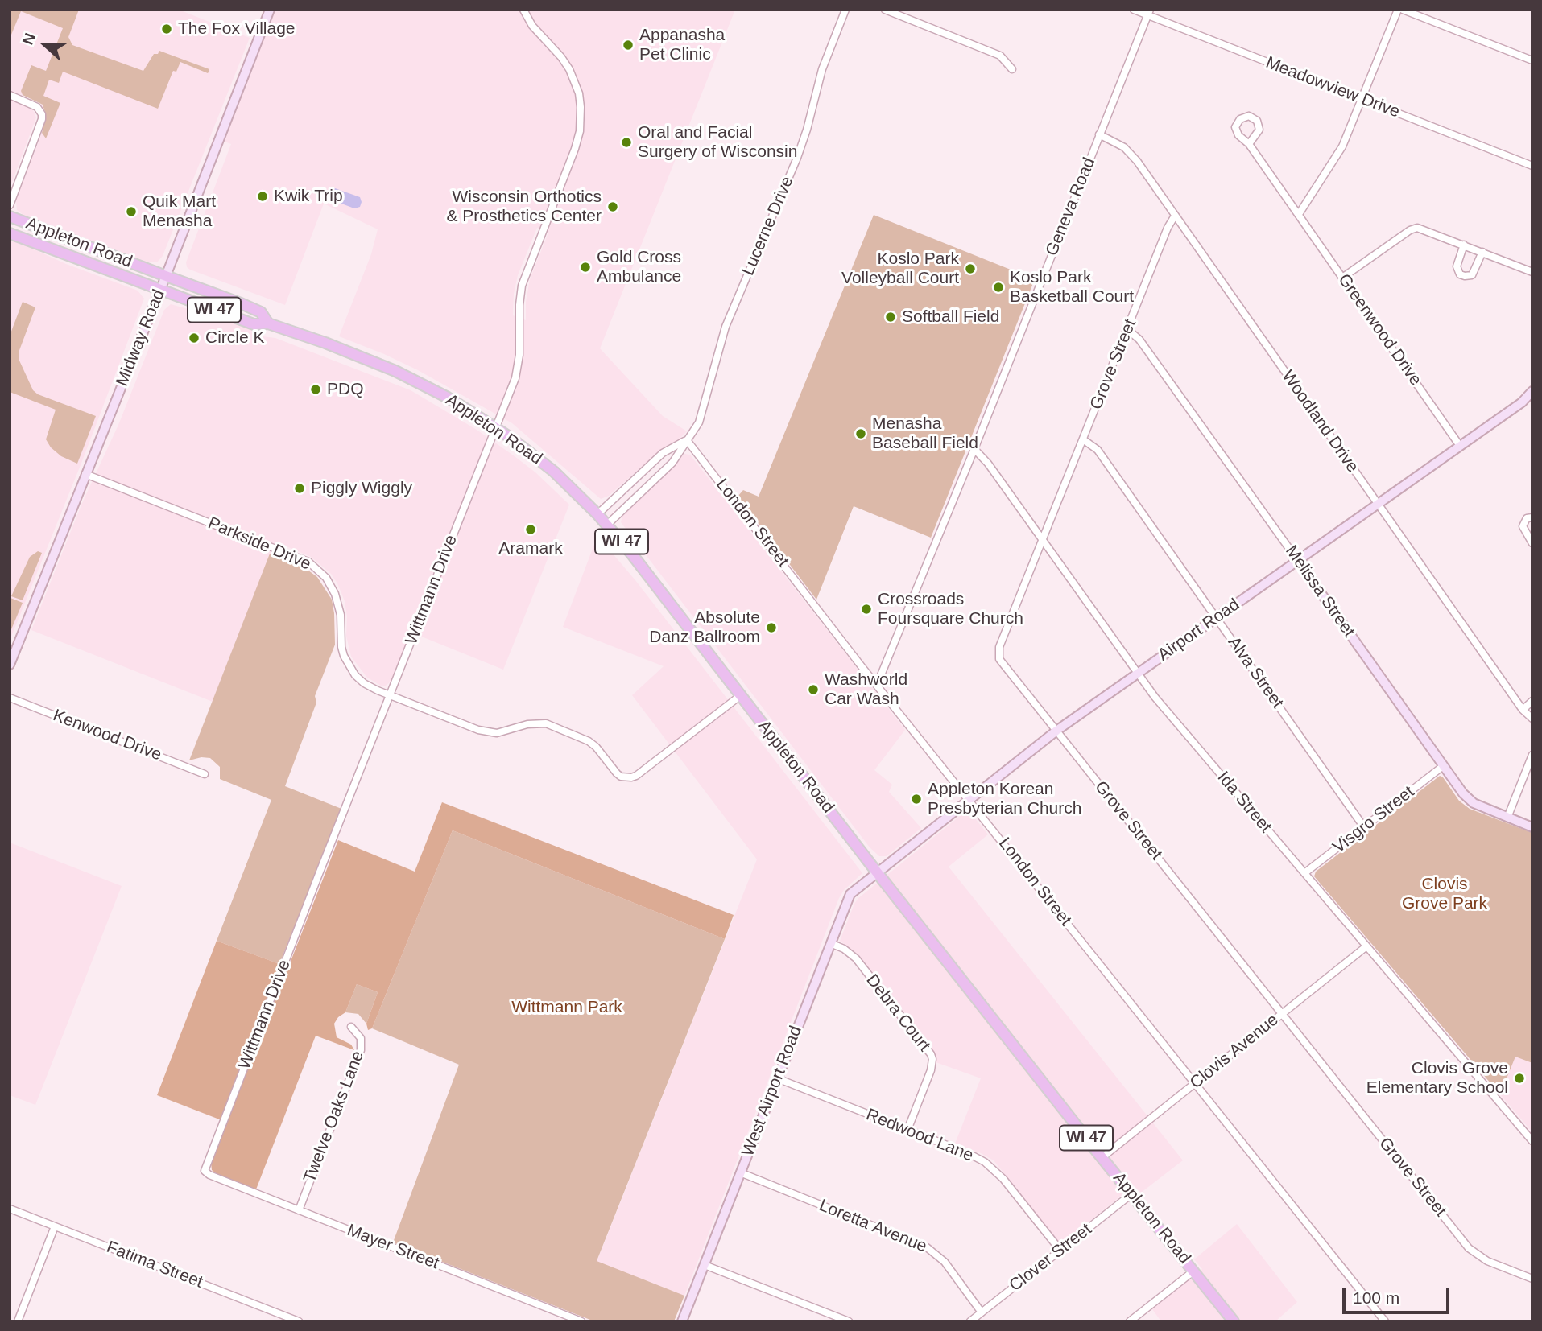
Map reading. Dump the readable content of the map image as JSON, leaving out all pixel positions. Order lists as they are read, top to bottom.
{
  "streets": {
    "main road": ["Appleton Road", "WI 47"],
    "street": [
      "Meadowview Drive",
      "Geneva Road",
      "Lucerne Drive",
      "Greenwood Drive",
      "Midway Road",
      "Grove Street",
      "Woodland Drive",
      "London Street",
      "Parkside Drive",
      "Wittmann Drive",
      "Melissa Street",
      "Airport Road",
      "Alva Street",
      "Kenwood Drive",
      "Ida Street",
      "Visgro Street",
      "Debra Court",
      "Clovis Avenue",
      "West Airport Road",
      "Twelve Oaks Lane",
      "Redwood Lane",
      "Loretta Avenue",
      "Mayer Street",
      "Clover Street",
      "Fatima Street"
    ]
  },
  "crossings": [
    ["Meadowview Drive", "Geneva Road"],
    ["Geneva Road", "Woodland Drive"],
    ["Geneva Road", "London Street"],
    ["Geneva Road", "Ida Street"],
    ["Lucerne Drive", "Appleton Road"],
    ["Lucerne Drive", "London Street"],
    ["Appleton Road", "Midway Road"],
    ["Appleton Road", "Parkside Drive"],
    ["Appleton Road", "Wittmann Drive"],
    ["Appleton Road", "Airport Road"],
    ["Appleton Road", "Clovis Avenue"],
    ["Appleton Road", "West Airport Road"],
    ["Appleton Road", "Clover Street"],
    ["Greenwood Drive", "Airport Road"],
    ["Midway Road", "Parkside Drive"],
    ["Grove Street", "Woodland Drive"],
    ["Grove Street", "Melissa Street"],
    ["Grove Street", "Airport Road"],
    ["Grove Street", "Alva Street"],
    ["Grove Street", "Ida Street"],
    ["Grove Street", "Clovis Avenue"],
    ["Woodland Drive", "Airport Road"],
    ["London Street", "Airport Road"],
    ["London Street", "Clovis Avenue"],
    ["Parkside Drive", "Wittmann Drive"],
    ["Wittmann Drive", "Mayer Street"],
    ["Melissa Street", "Airport Road"],
    ["Melissa Street", "Visgro Street"],
    ["Airport Road", "Alva Street"],
    ["Airport Road", "Ida Street"],
    ["Airport Road", "West Airport Road"],
    ["Alva Street", "Visgro Street"],
    ["Ida Street", "Visgro Street"],
    ["Ida Street", "Clovis Avenue"],
    ["Debra Court", "West Airport Road"],
    ["Debra Court", "Redwood Lane"],
    ["West Airport Road", "Redwood Lane"],
    ["West Airport Road", "Loretta Avenue"],
    ["Twelve Oaks Lane", "Mayer Street"],
    ["Redwood Lane", "Clover Street"],
    ["Loretta Avenue", "Clover Street"]
  ],
  "parks": ["Clovis Grove Park", "Wittmann Park"],
  "places": [
    "The Fox Village",
    "Appanasha Pet Clinic",
    "Oral and Facial Surgery of Wisconsin",
    "Kwik Trip",
    "Wisconsin Orthotics & Prosthetics Center",
    "Quik Mart Menasha",
    "Gold Cross Ambulance",
    "Koslo Park Volleyball Court",
    "Koslo Park Basketball Court",
    "Softball Field",
    "Circle K",
    "PDQ",
    "Menasha Baseball Field",
    "Piggly Wiggly",
    "Aramark",
    "Crossroads Foursquare Church",
    "Absolute Danz Ballroom",
    "Washworld Car Wash",
    "Appleton Korean Presbyterian Church",
    "Clovis Grove Elementary School"
  ],
  "scale_bar": "100 m",
  "north": "left"
}
